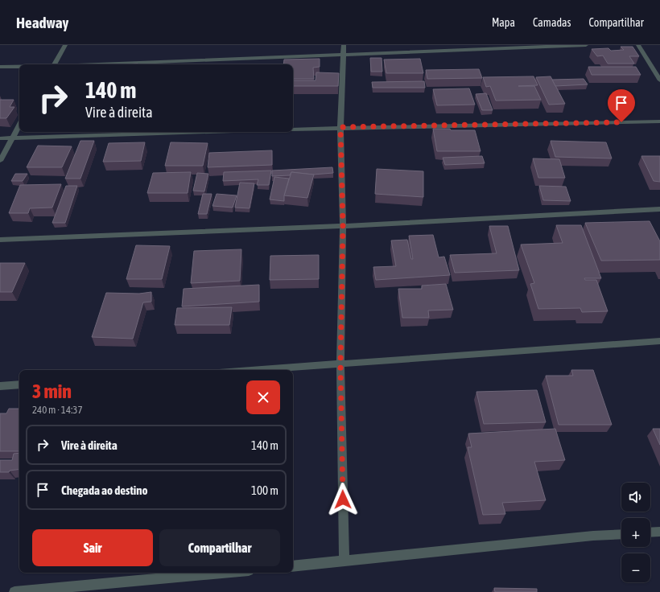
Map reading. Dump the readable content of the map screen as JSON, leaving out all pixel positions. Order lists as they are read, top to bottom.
{
  "page": {
    "header": "Headway",
    "nav": ["Mapa", "Camadas", "Compartilhar"],
    "turn": ["140 m", "Vire à direita"],
    "heading": ["3 min", "240 m · 14:37"],
    "list": [
      {
        "name": "Vire à direita",
        "value": "140 m"
      },
      {
        "name": "Chegada ao destino",
        "value": "100 m"
      }
    ],
    "map_buttons": ["+", "−"],
    "buttons": ["Sair", "Compartilhar"]
  }
}
